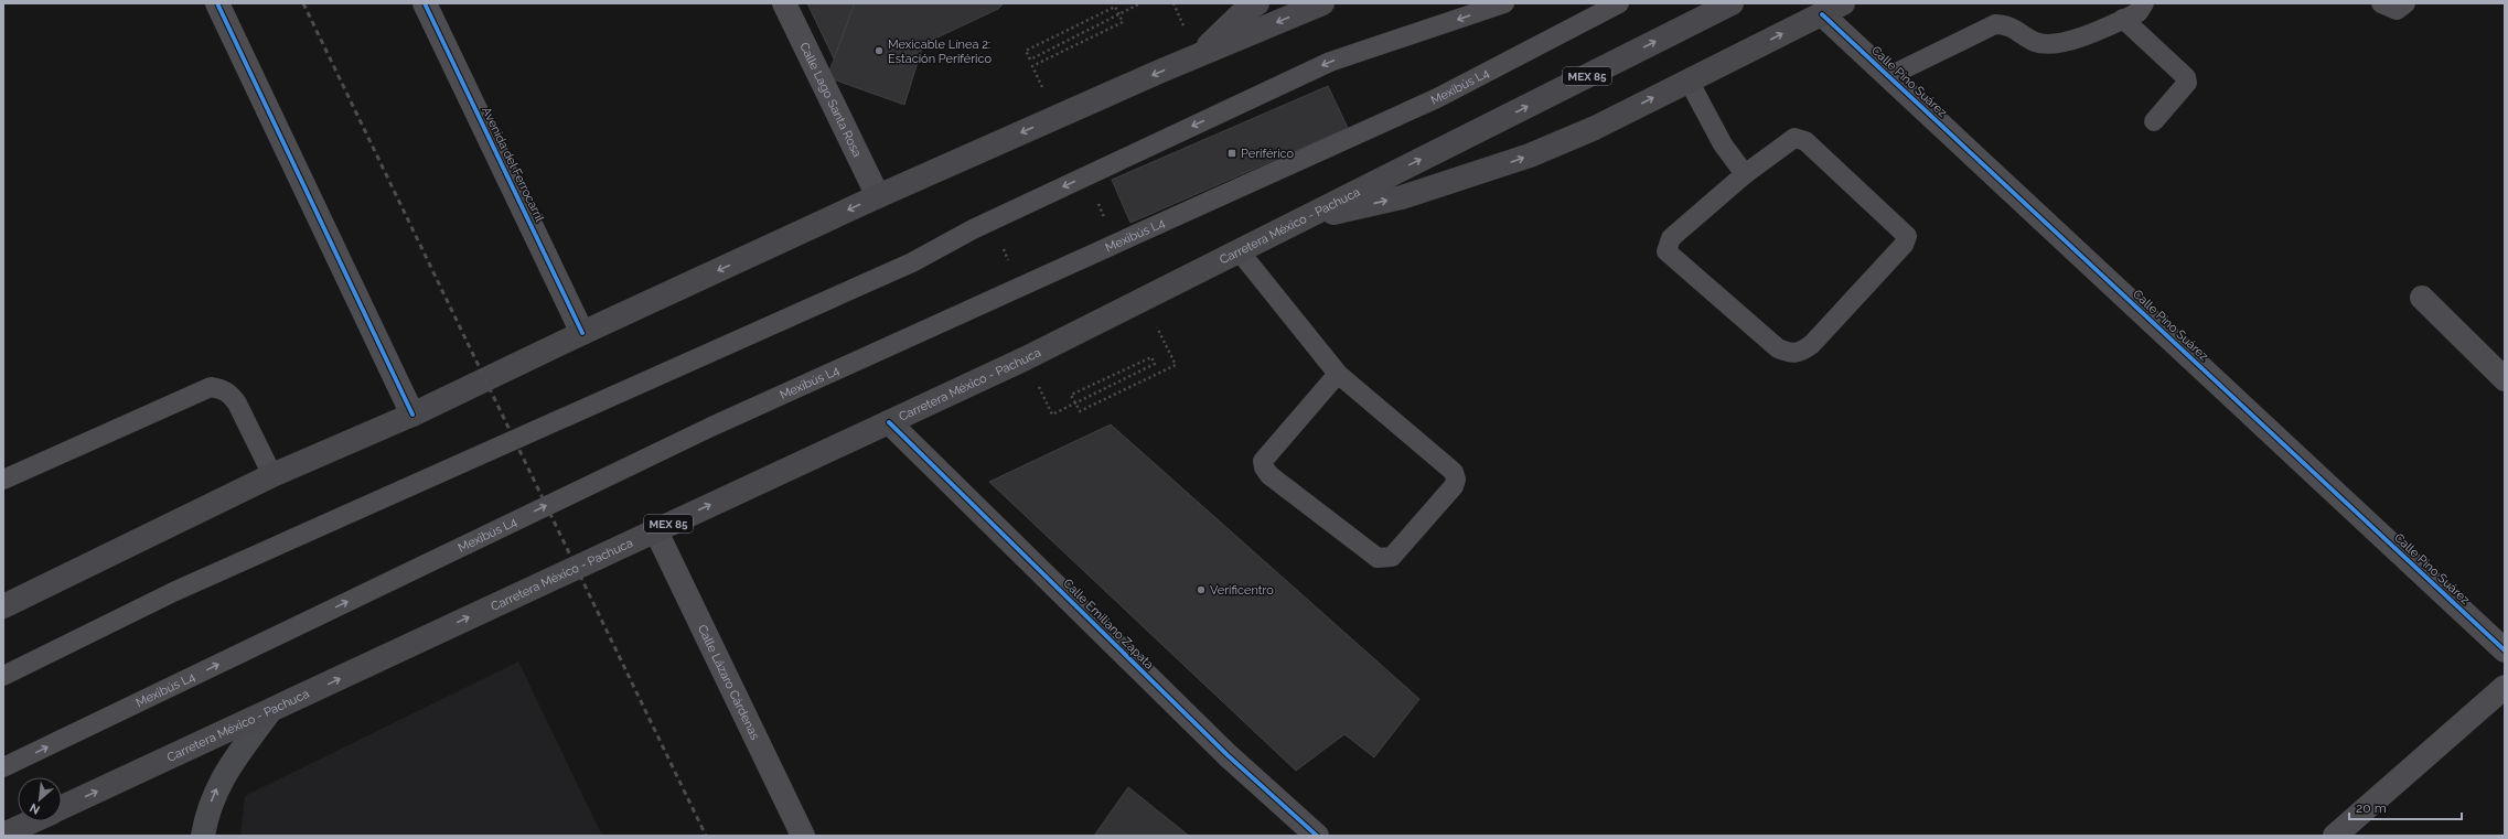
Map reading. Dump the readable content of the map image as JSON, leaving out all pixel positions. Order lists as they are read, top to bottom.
{
  "streets": {
    "highway": ["MEX 85", "Carretera México - Pachuca"],
    "street": [
      "Calle Pino Suárez",
      "Calle Lago Santa Rosa",
      "Avenida del Ferrocarril",
      "Calle Emiliano Zapata",
      "Calle Lázaro Cárdenas"
    ],
    "lane": ["Mexibús L4"]
  },
  "crossings": [
    ["Carretera México - Pachuca", "Calle Emiliano Zapata"],
    ["Carretera México - Pachuca", "Calle Lázaro Cárdenas"]
  ],
  "places": {
    "other": ["Mexicable Línea 2: Estación Periférico", "Verificentro"],
    "transit": ["Periférico"]
  },
  "scale_bar": "20 m",
  "north": "bottom left"
}
